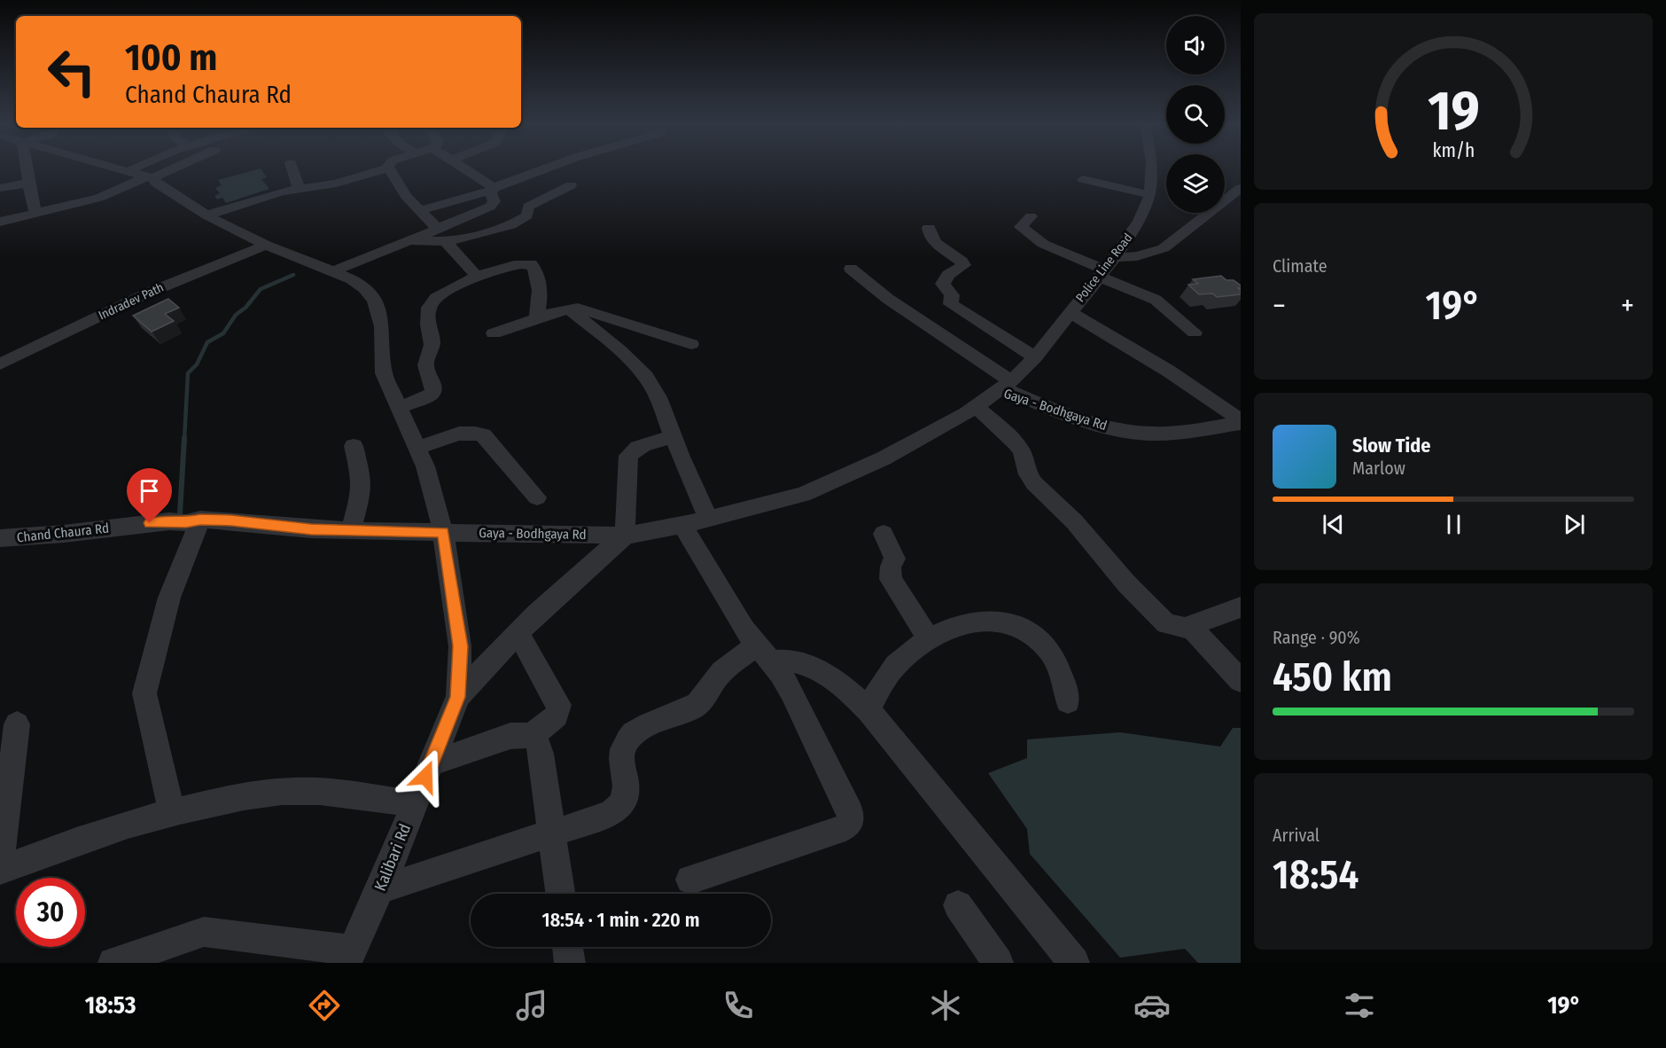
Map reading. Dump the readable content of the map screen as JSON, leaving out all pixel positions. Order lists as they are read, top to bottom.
{
  "streets": {
    "street": [
      "Police Line Road",
      "Indradev Path",
      "Gaya - Bodhgaya Rd",
      "Chand Chaura Rd",
      "Kalibari Rd"
    ]
  },
  "crossings": [
    ["Police Line Road", "Gaya - Bodhgaya Rd"],
    ["Gaya - Bodhgaya Rd", "Chand Chaura Rd"],
    ["Gaya - Bodhgaya Rd", "Kalibari Rd"],
    ["Chand Chaura Rd", "Kalibari Rd"]
  ],
  "page": {
    "turn": ["100 m", "Chand Chaura Rd"],
    "tile": [
      "Climate",
      ["Range · 90%", "450 km"],
      ["Arrival", "18:54"]
    ],
    "heat": ["−", "19°", "+"],
    "song": ["Slow Tide", "Marlow"],
    "limit": "30",
    "trip": "18:54 · 1 min · 220 m",
    "tabs": ["18:53", "19°"],
    "gauge": ["19", "km/h"]
  }
}
